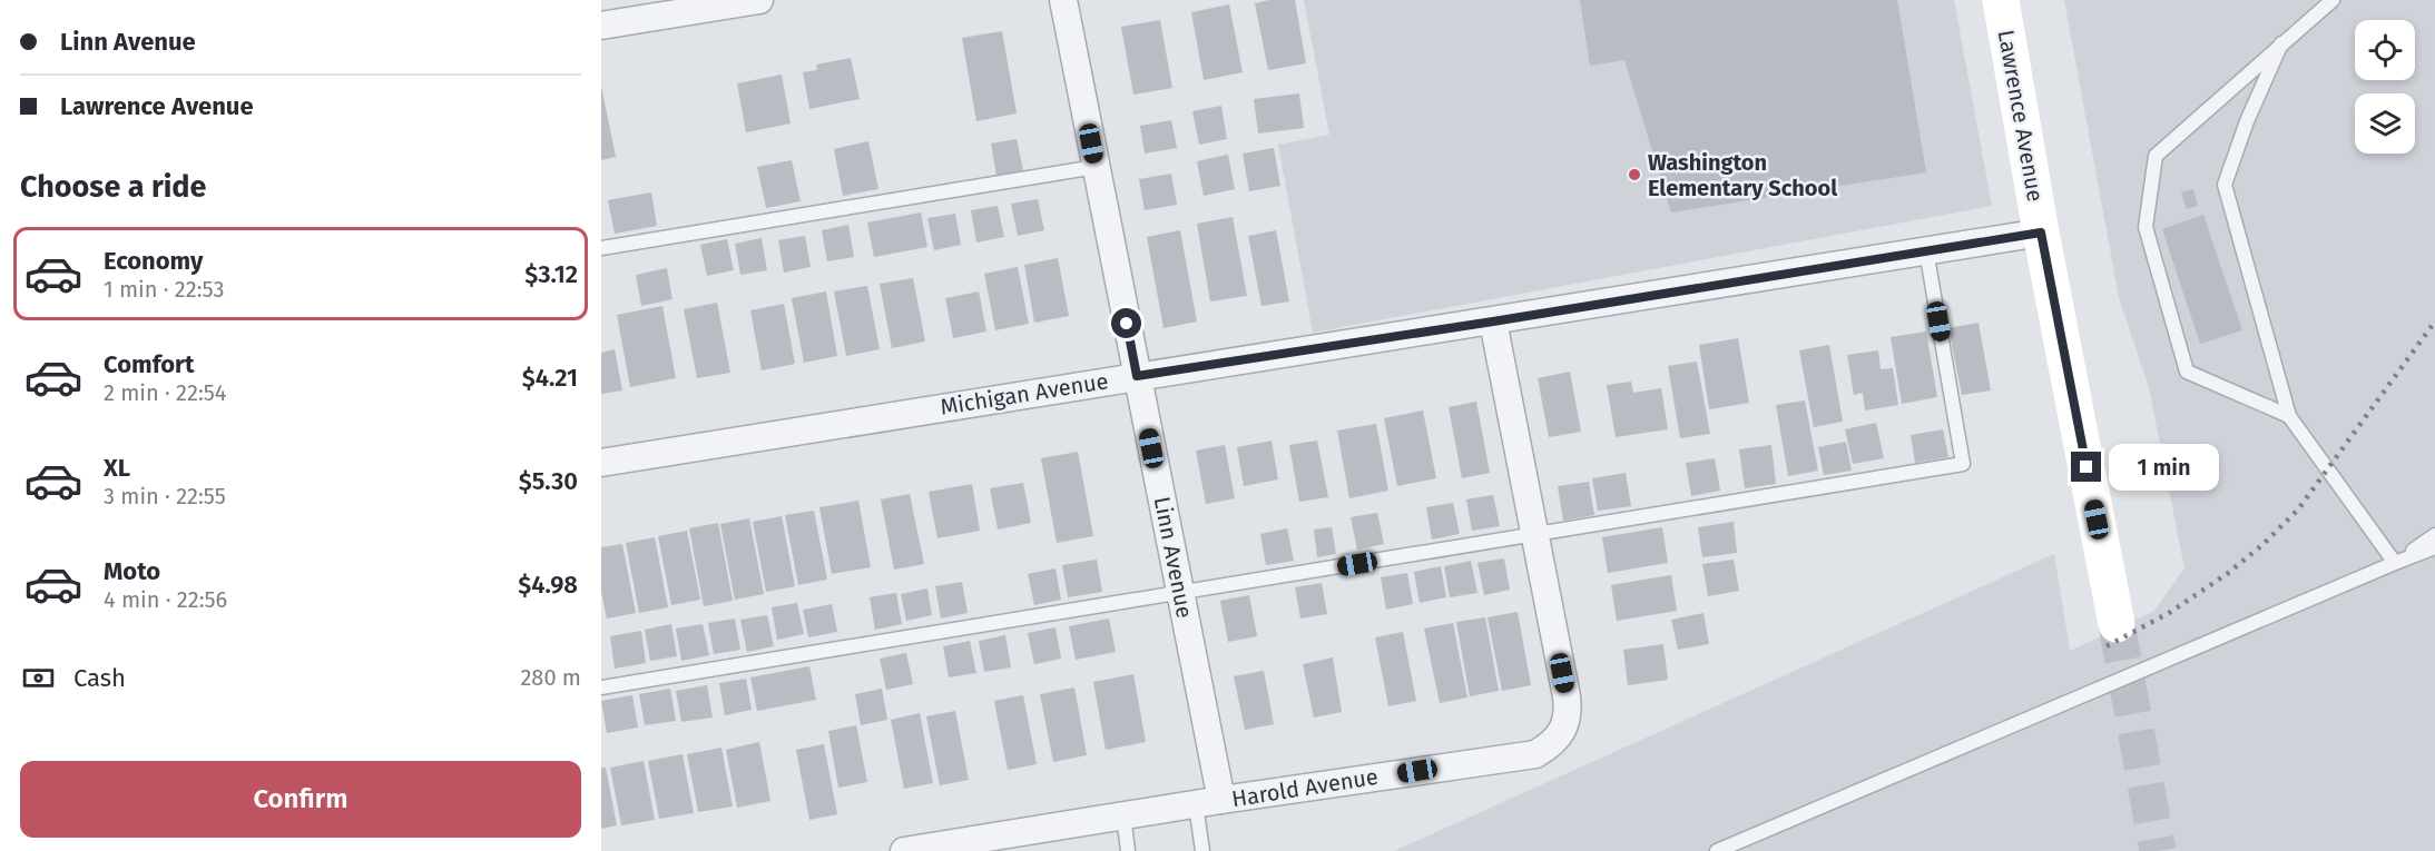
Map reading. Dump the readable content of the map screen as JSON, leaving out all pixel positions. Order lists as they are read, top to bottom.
{
  "streets": {
    "main road": ["Lawrence Avenue"],
    "street": ["Michigan Avenue", "Linn Avenue", "Harold Avenue"]
  },
  "crossings": [
    ["Lawrence Avenue", "Michigan Avenue"],
    ["Michigan Avenue", "Linn Avenue"],
    ["Michigan Avenue", "Harold Avenue"],
    ["Linn Avenue", "Harold Avenue"]
  ],
  "places": ["Washington Elementary School"],
  "page": {
    "banner": ["Linn Avenue", "Lawrence Avenue"],
    "heading": "Choose a ride",
    "list": [
      {
        "name": "Economy",
        "note": "1 min · 22:53",
        "value": "$3.12"
      },
      {
        "name": "Comfort",
        "note": "2 min · 22:54",
        "value": "$4.21"
      },
      {
        "name": "XL",
        "note": "3 min · 22:55",
        "value": "$5.30"
      },
      {
        "name": "Moto",
        "note": "4 min · 22:56",
        "value": "$4.98"
      }
    ],
    "bubble": "1 min",
    "pay": ["Cash", "280 m"],
    "buttons": "Confirm"
  }
}
